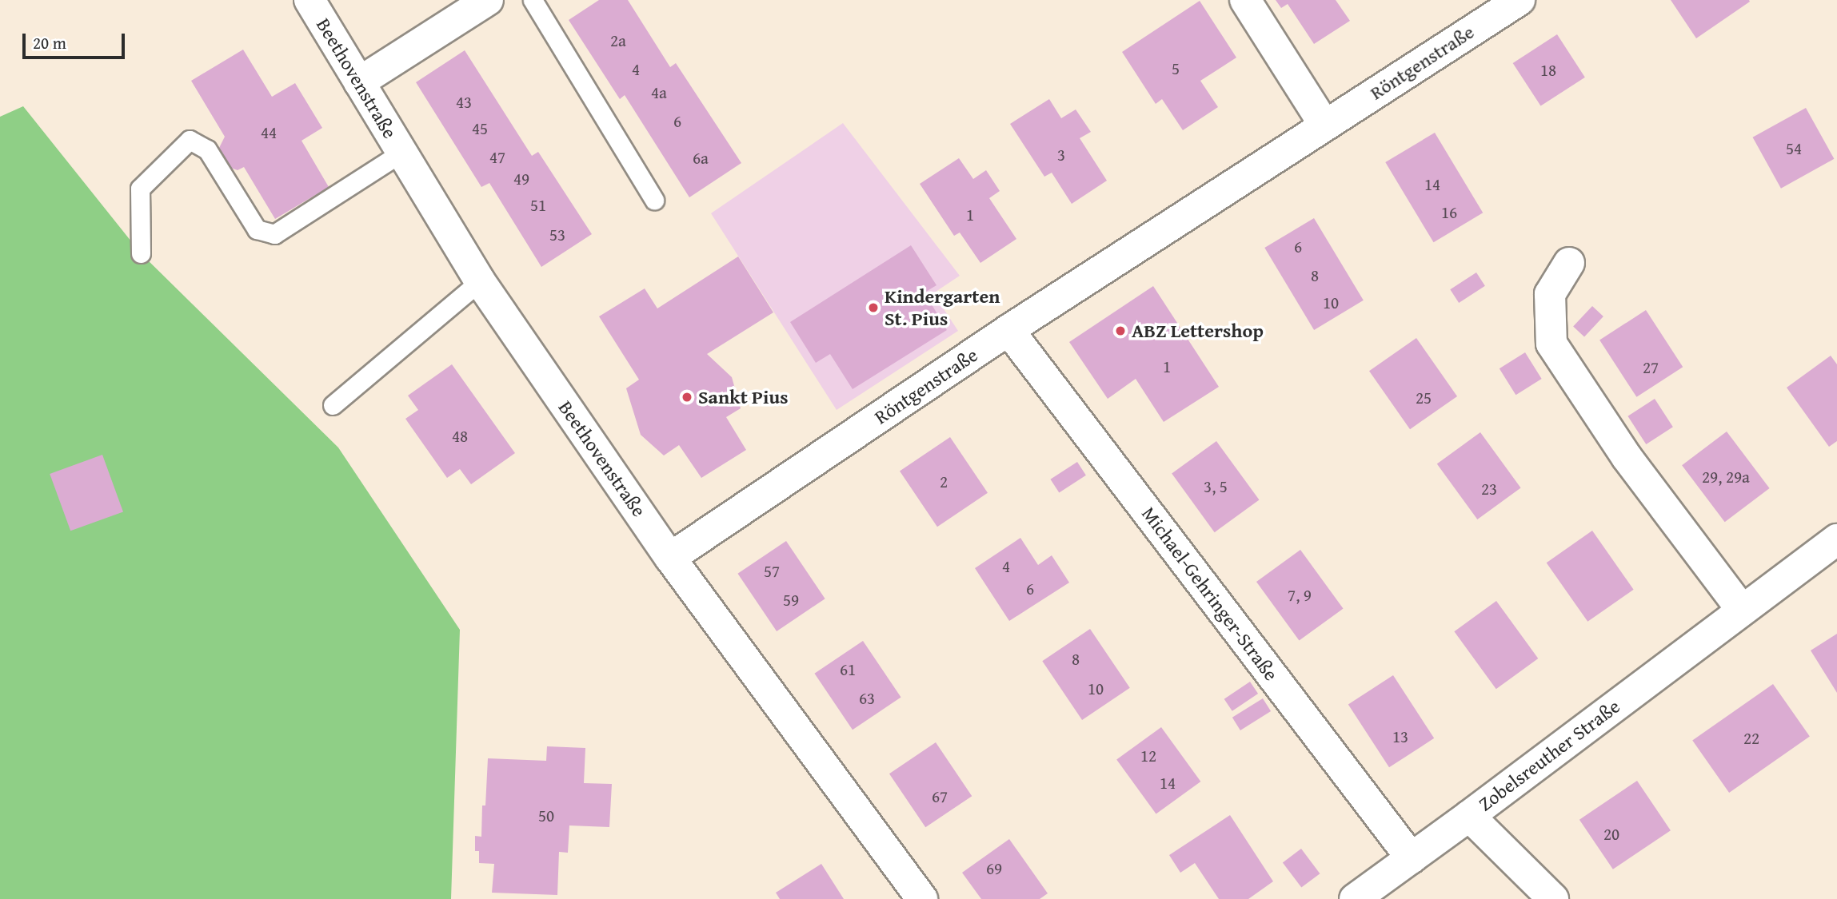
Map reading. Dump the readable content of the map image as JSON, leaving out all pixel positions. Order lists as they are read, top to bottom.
{
  "streets": {
    "street": [
      "Röntgenstraße",
      "Beethovenstraße",
      "Michael-Gehringer-Straße",
      "Zobelsreuther Straße"
    ]
  },
  "crossings": [
    ["Röntgenstraße", "Beethovenstraße"],
    ["Röntgenstraße", "Michael-Gehringer-Straße"],
    ["Michael-Gehringer-Straße", "Zobelsreuther Straße"]
  ],
  "places": ["Kindergarten St. Pius", "ABZ Lettershop", "Sankt Pius"],
  "house_numbers": [
    "2a",
    "5",
    "4",
    "18",
    "4a",
    "43",
    "6",
    "45",
    "44",
    "54",
    "3",
    "47",
    "6a",
    "49",
    "14",
    "51",
    "16",
    "1",
    "53",
    "6",
    "8",
    "10",
    "1",
    "27",
    "25",
    "48",
    "29, 29a",
    "2",
    "3, 5",
    "23",
    "4",
    "57",
    "6",
    "7, 9",
    "59",
    "8",
    "61",
    "10",
    "63",
    "13",
    "22",
    "12",
    "14",
    "67",
    "50",
    "20",
    "69"
  ],
  "scale_bar": "20 m"
}
